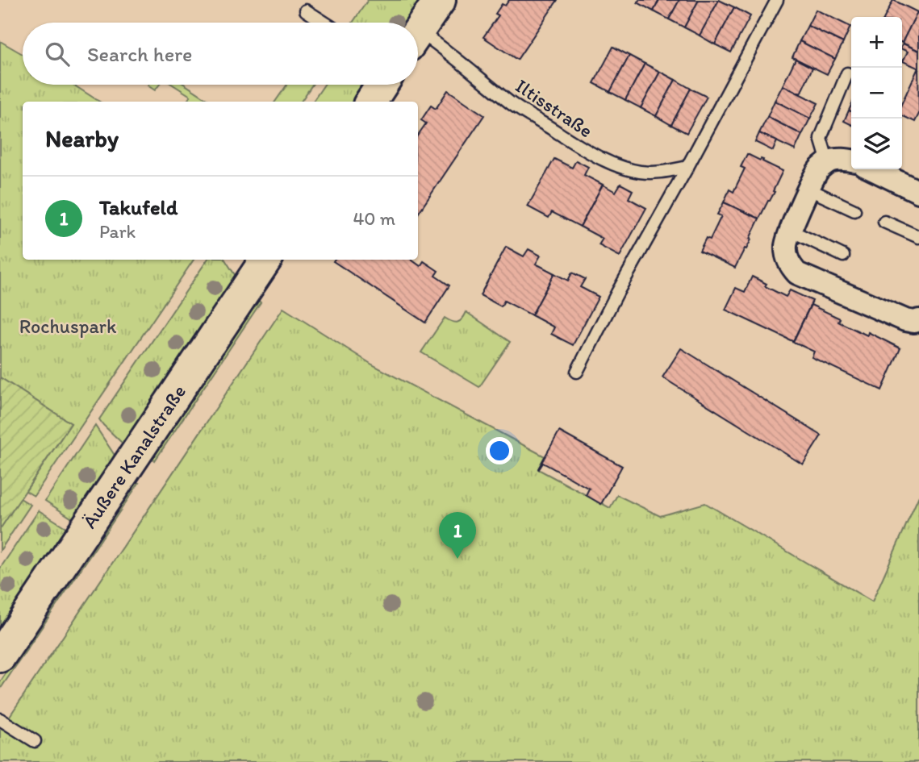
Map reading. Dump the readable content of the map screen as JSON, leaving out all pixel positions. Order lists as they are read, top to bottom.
{
  "streets": {
    "main road": ["Äußere Kanalstraße"],
    "lane": ["Iltisstraße"]
  },
  "parks": ["Rochuspark"],
  "page": {
    "map_buttons": ["+", "−"],
    "search": "Search here",
    "heading": "Nearby",
    "list": [
      {
        "mark": "1",
        "name": "Takufeld",
        "note": "Park",
        "value": "40 m"
      }
    ],
    "pins": "1"
  }
}
